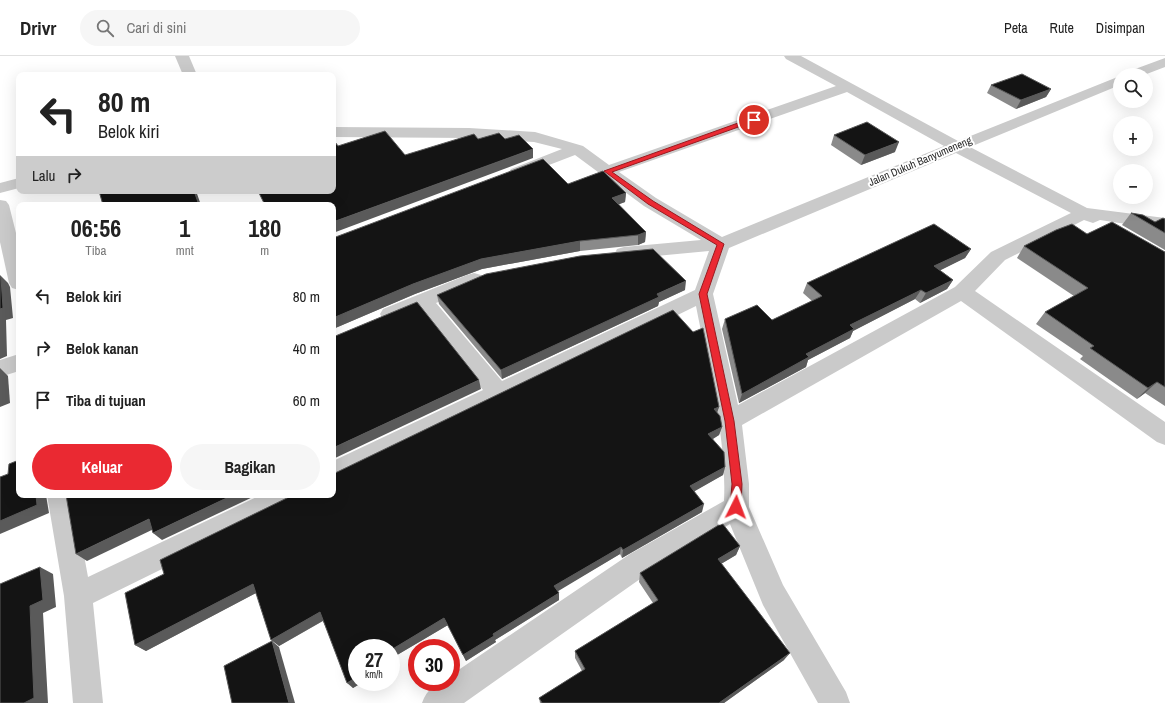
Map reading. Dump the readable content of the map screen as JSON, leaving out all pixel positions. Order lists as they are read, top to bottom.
{
  "streets": {
    "street": ["Jalan Dukuh Banyumeneng"]
  },
  "page": {
    "header": "Drivr",
    "search": "Cari di sini",
    "nav": ["Peta", "Rute", "Disimpan"],
    "map_buttons": ["+", "−"],
    "turn": ["80 m", "Belok kiri"],
    "then": "Lalu",
    "eta": [
      "06:56",
      "Tiba",
      "1",
      "mnt",
      "180",
      "m"
    ],
    "list": [
      {
        "name": "Belok kiri",
        "value": "80 m"
      },
      {
        "name": "Belok kanan",
        "value": "40 m"
      },
      {
        "name": "Tiba di tujuan",
        "value": "60 m"
      }
    ],
    "buttons": ["Keluar", "Bagikan"],
    "speed": "27 km/h",
    "limit": "30"
  }
}
